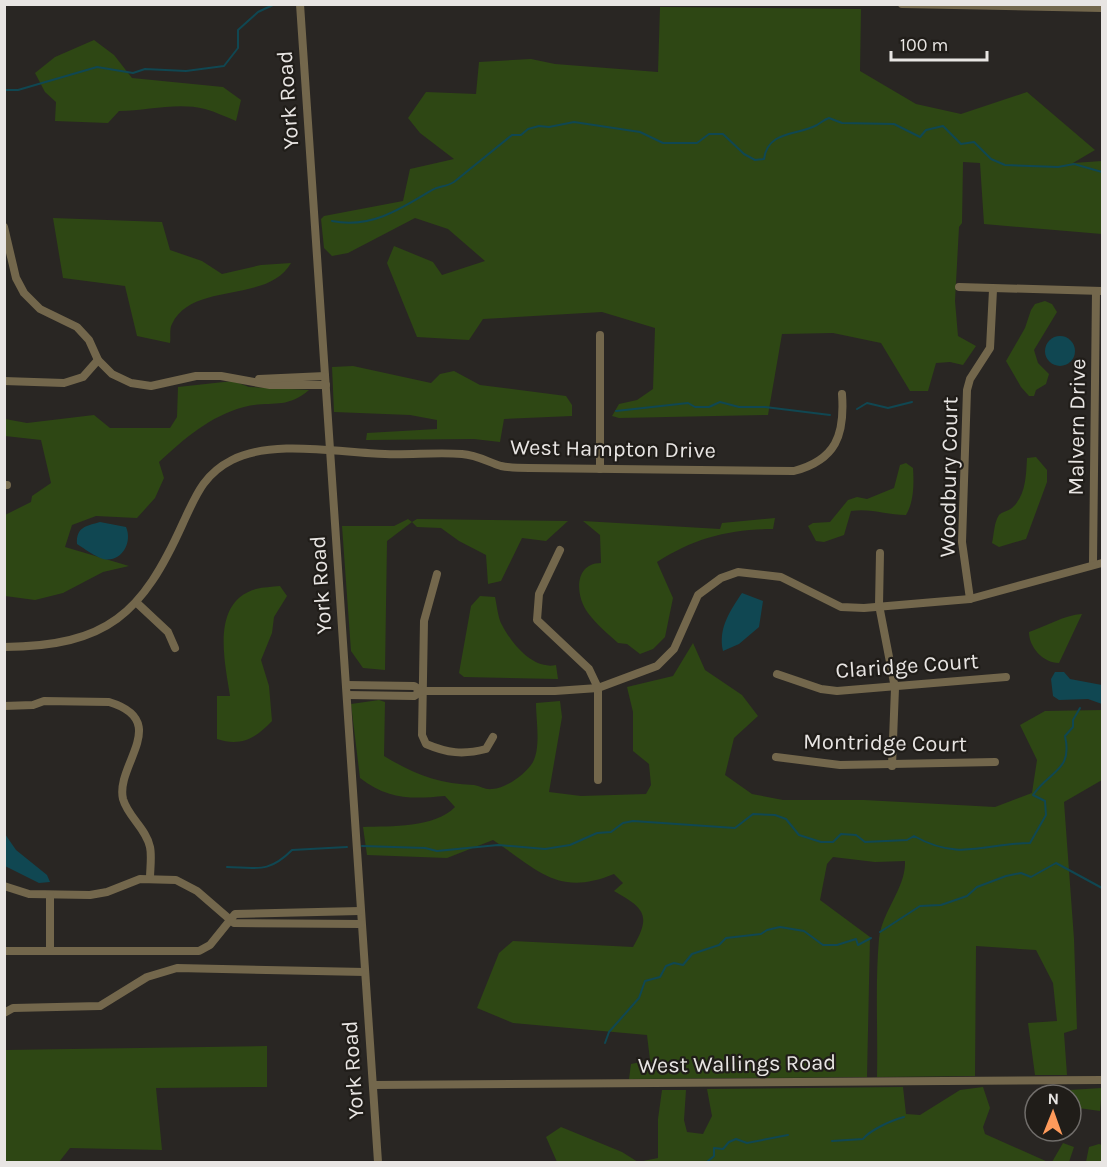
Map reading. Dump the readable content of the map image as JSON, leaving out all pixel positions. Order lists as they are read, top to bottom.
{
  "streets": {
    "street": [
      "York Road",
      "Malvern Drive",
      "West Hampton Drive",
      "Woodbury Court",
      "Claridge Court",
      "Montridge Court",
      "West Wallings Road"
    ]
  },
  "crossings": [
    ["York Road", "West Hampton Drive"],
    ["York Road", "West Wallings Road"]
  ],
  "scale_bar": "100 m",
  "north": "top"
}
